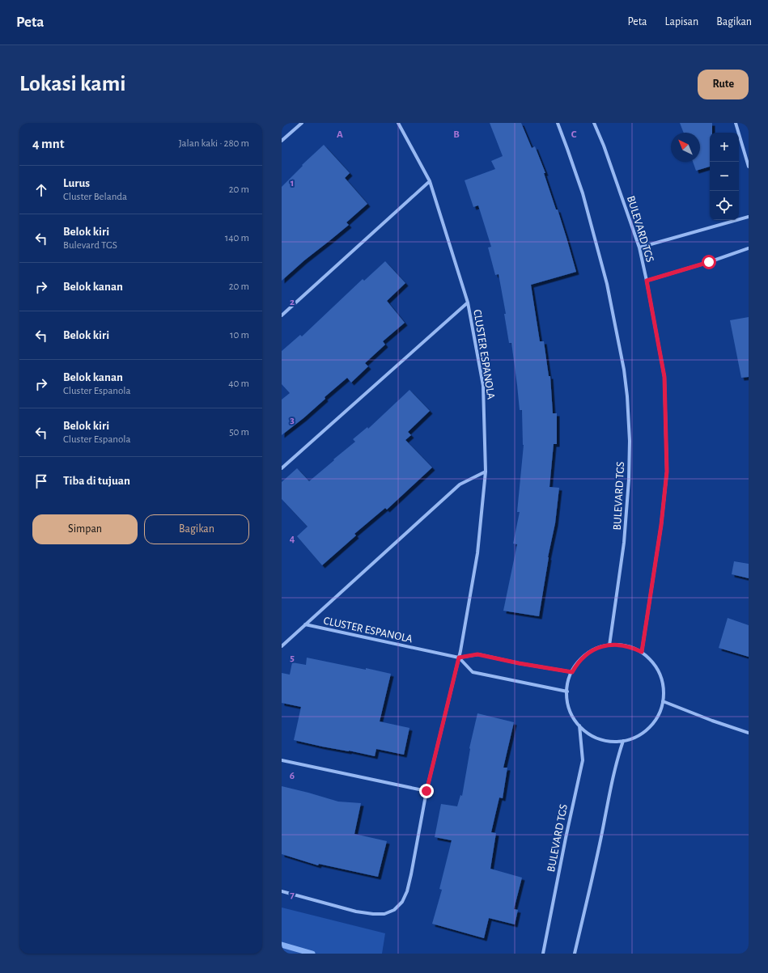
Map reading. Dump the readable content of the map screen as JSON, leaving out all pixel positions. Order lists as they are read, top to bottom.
{
  "streets": {
    "street": ["BULEVARD TGS", "CLUSTER ESPANOLA"]
  },
  "crossings": [
    ["BULEVARD TGS", "CLUSTER ESPANOLA"]
  ],
  "north": "top left",
  "page": {
    "header": "Peta",
    "nav": ["Peta", "Lapisan", "Bagikan"],
    "buttons": [
      "Rute",
      ["Simpan", "Bagikan"]
    ],
    "title": "Lokasi kami",
    "heading": ["4 mnt", "Jalan kaki · 280 m"],
    "map_buttons": ["+", "−"],
    "list": [
      ["Lurus", "Cluster Belanda", "20 m"],
      ["Belok kiri", "Bulevard TGS", "140 m"],
      ["Belok kanan", "20 m"],
      ["Belok kiri", "10 m"],
      ["Belok kanan", "Cluster Espanola", "40 m"],
      ["Belok kiri", "Cluster Espanola", "50 m"],
      "Tiba di tujuan"
    ]
  },
  "grid": {
    "columns": ["A", "B", "C"],
    "rows": [
      "1",
      "2",
      "3",
      "4",
      "5",
      "6",
      "7"
    ]
  }
}
